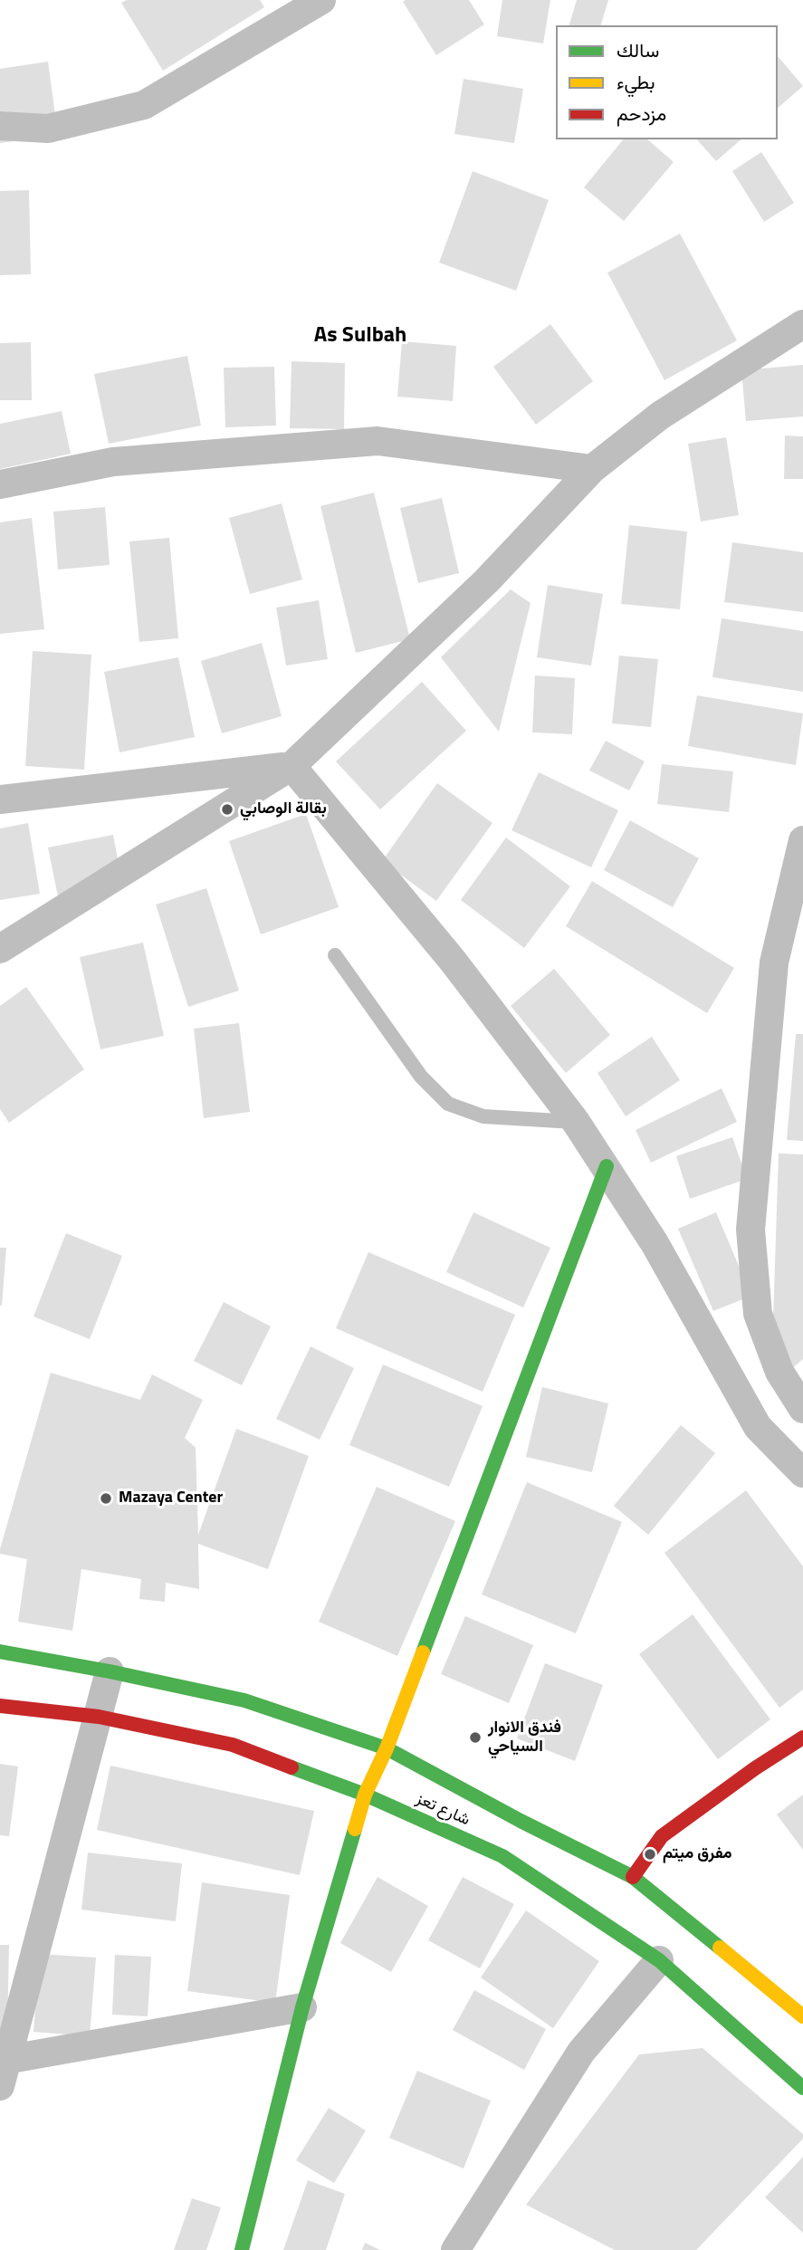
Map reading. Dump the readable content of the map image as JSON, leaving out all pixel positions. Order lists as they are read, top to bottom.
{
  "streets": {
    "main road": ["شارع تعز"]
  },
  "districts": ["As Sulbah"],
  "places": [
    "بقالة الوصابي",
    "Mazaya Center",
    "فندق الانوار السياحي",
    "مفرق ميتم"
  ],
  "legend": ["سالك", "بطيء", "مزدحم"]
}
